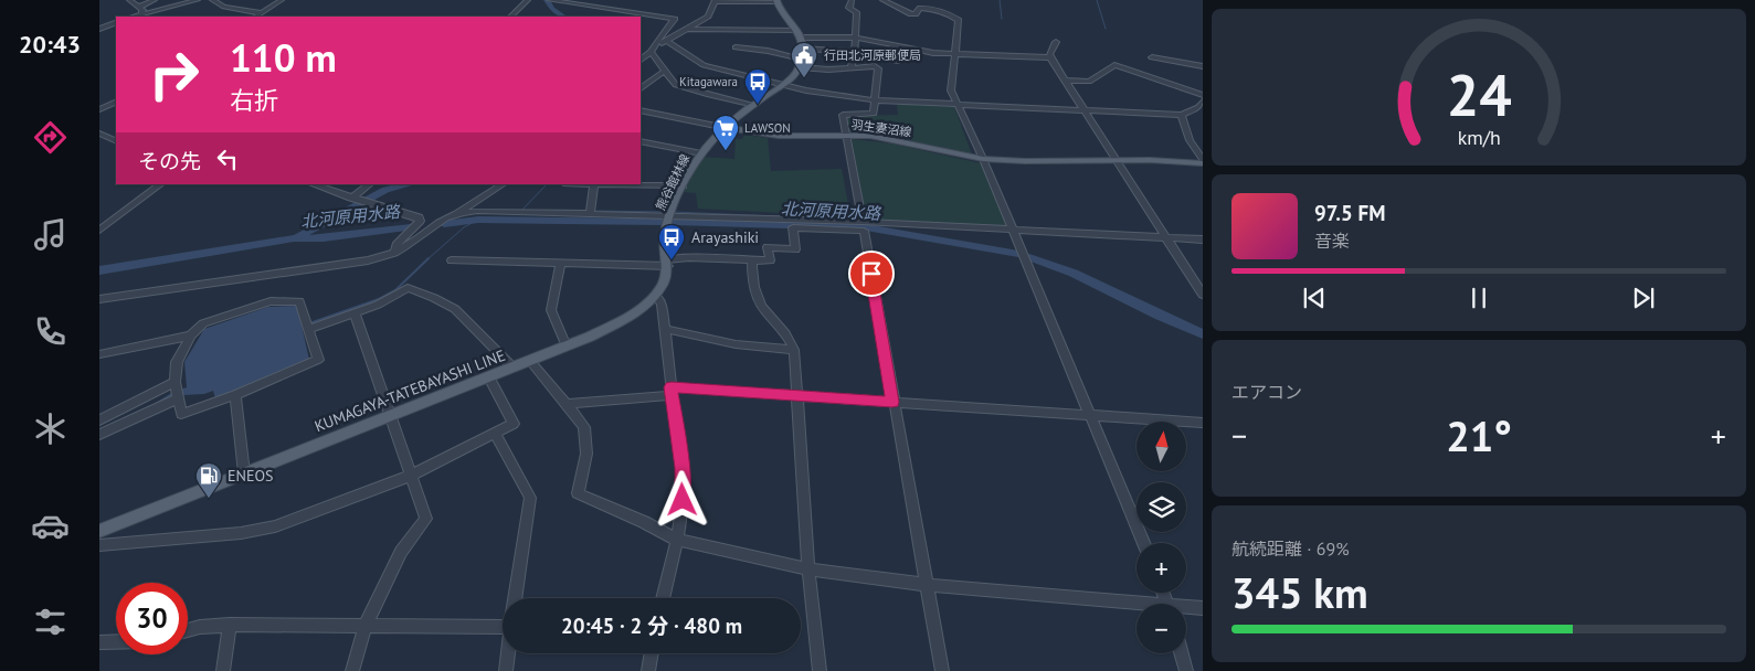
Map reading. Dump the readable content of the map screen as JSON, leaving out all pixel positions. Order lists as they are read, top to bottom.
{
  "streets": {
    "main road": ["羽生妻沼線", "熊谷館林線", "KUMAGAYA-TATEBAYASHI LINE"]
  },
  "crossings": [
    ["羽生妻沼線", "熊谷館林線"],
    ["熊谷館林線", "KUMAGAYA-TATEBAYASHI LINE"]
  ],
  "water": ["北河原用水路"],
  "places": {
    "public building": ["行田北河原郵便局"],
    "bus stop": ["Kitagawara", "Arayashiki"],
    "supermarket": ["LAWSON"],
    "fuel station": ["ENEOS"]
  },
  "north": "top",
  "page": {
    "tabs": "20:43",
    "turn": ["110 m", "右折"],
    "then": "その先",
    "song": ["97.5 FM", "音楽"],
    "tile": [
      "エアコン",
      ["航続距離 · 69%", "345 km"]
    ],
    "heat": ["−", "21°", "+"],
    "map_buttons": ["+", "−"],
    "limit": "30",
    "trip": "20:45 · 2 分 · 480 m",
    "gauge": ["24", "km/h"]
  }
}
